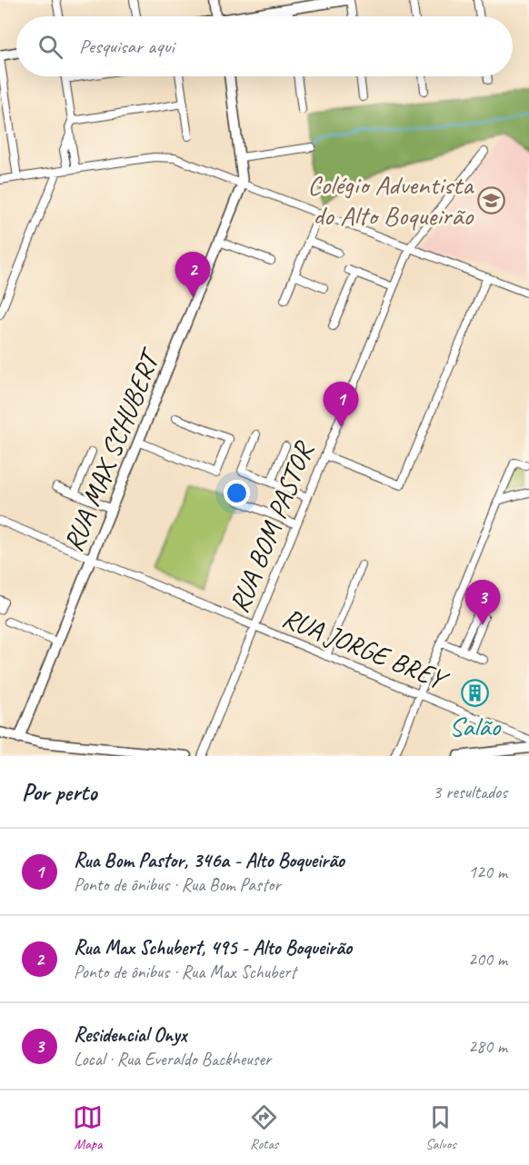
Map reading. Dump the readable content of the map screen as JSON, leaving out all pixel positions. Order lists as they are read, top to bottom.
{
  "streets": {
    "street": ["RUA MAX SCHUBERT", "RUA BOM PASTOR", "RUA JORGE BREY"]
  },
  "crossings": [
    ["RUA MAX SCHUBERT", "RUA JORGE BREY"],
    ["RUA BOM PASTOR", "RUA JORGE BREY"]
  ],
  "places": {
    "school or university": ["Colégio Adventista do Alto Boqueirão"],
    "building": ["Salão"]
  },
  "page": {
    "search": "Pesquisar aqui",
    "pins": ["2", "1", "3"],
    "heading": ["Por perto", "3 resultados"],
    "list": [
      {
        "mark": "1",
        "name": "Rua Bom Pastor, 346a - Alto Boqueirão",
        "note": "Ponto de ônibus · Rua Bom Pastor",
        "value": "120 m"
      },
      {
        "mark": "2",
        "name": "Rua Max Schubert, 495 - Alto Boqueirão",
        "note": "Ponto de ônibus · Rua Max Schubert",
        "value": "200 m"
      },
      {
        "mark": "3",
        "name": "Residencial Onyx",
        "note": "Local · Rua Everaldo Backheuser",
        "value": "280 m"
      }
    ],
    "nav": ["Mapa", "Rotas", "Salvos"]
  }
}
